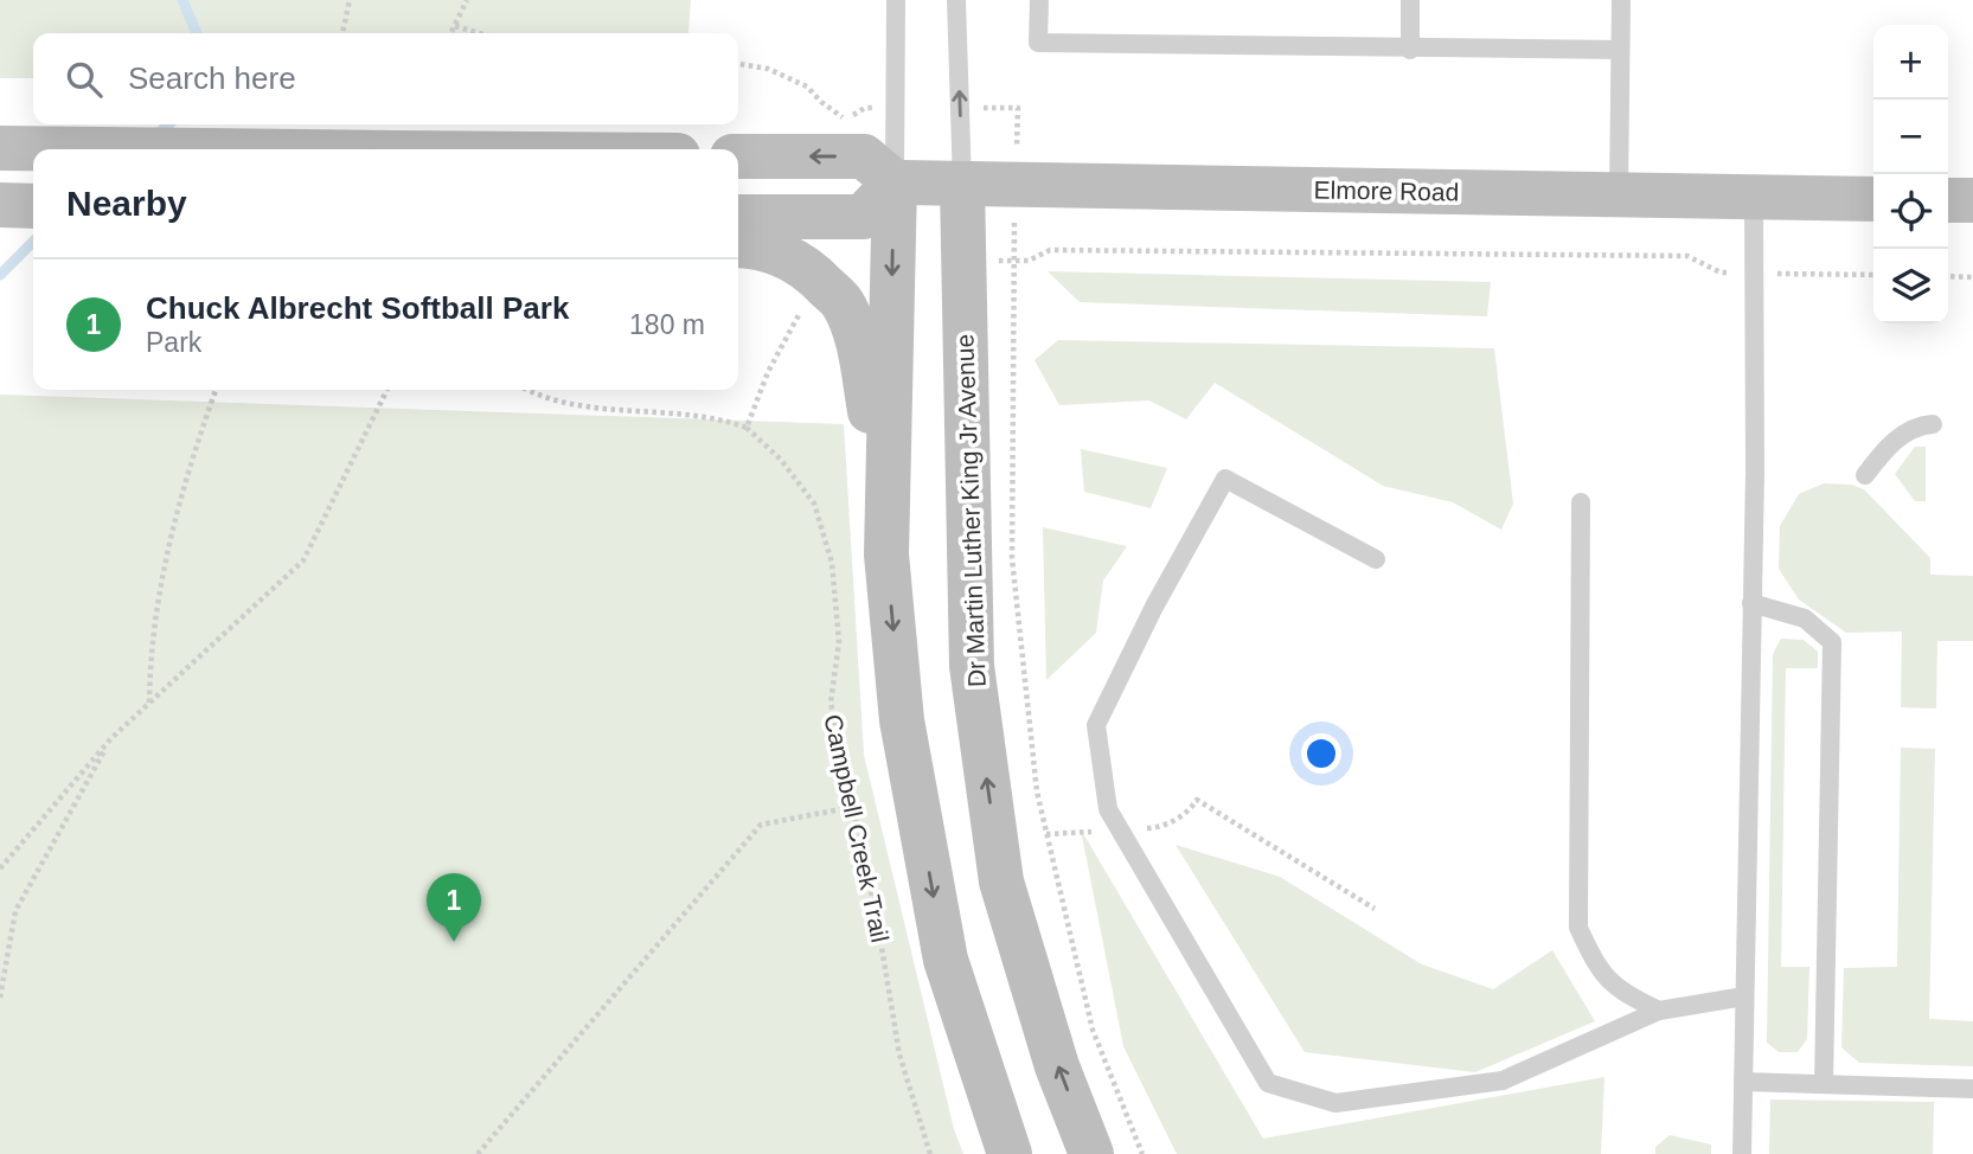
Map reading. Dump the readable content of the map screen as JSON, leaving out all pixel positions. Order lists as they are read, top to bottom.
{
  "streets": {
    "main road": ["Elmore Road", "Dr Martin Luther King Jr Avenue"],
    "path": ["Campbell Creek Trail"]
  },
  "crossings": [
    ["Elmore Road", "Dr Martin Luther King Jr Avenue"]
  ],
  "one_way": ["Dr Martin Luther King Jr Avenue"],
  "page": {
    "map_buttons": ["+", "−"],
    "search": "Search here",
    "heading": "Nearby",
    "list": [
      {
        "mark": "1",
        "name": "Chuck Albrecht Softball Park",
        "note": "Park",
        "value": "180 m"
      }
    ],
    "pins": "1"
  }
}
